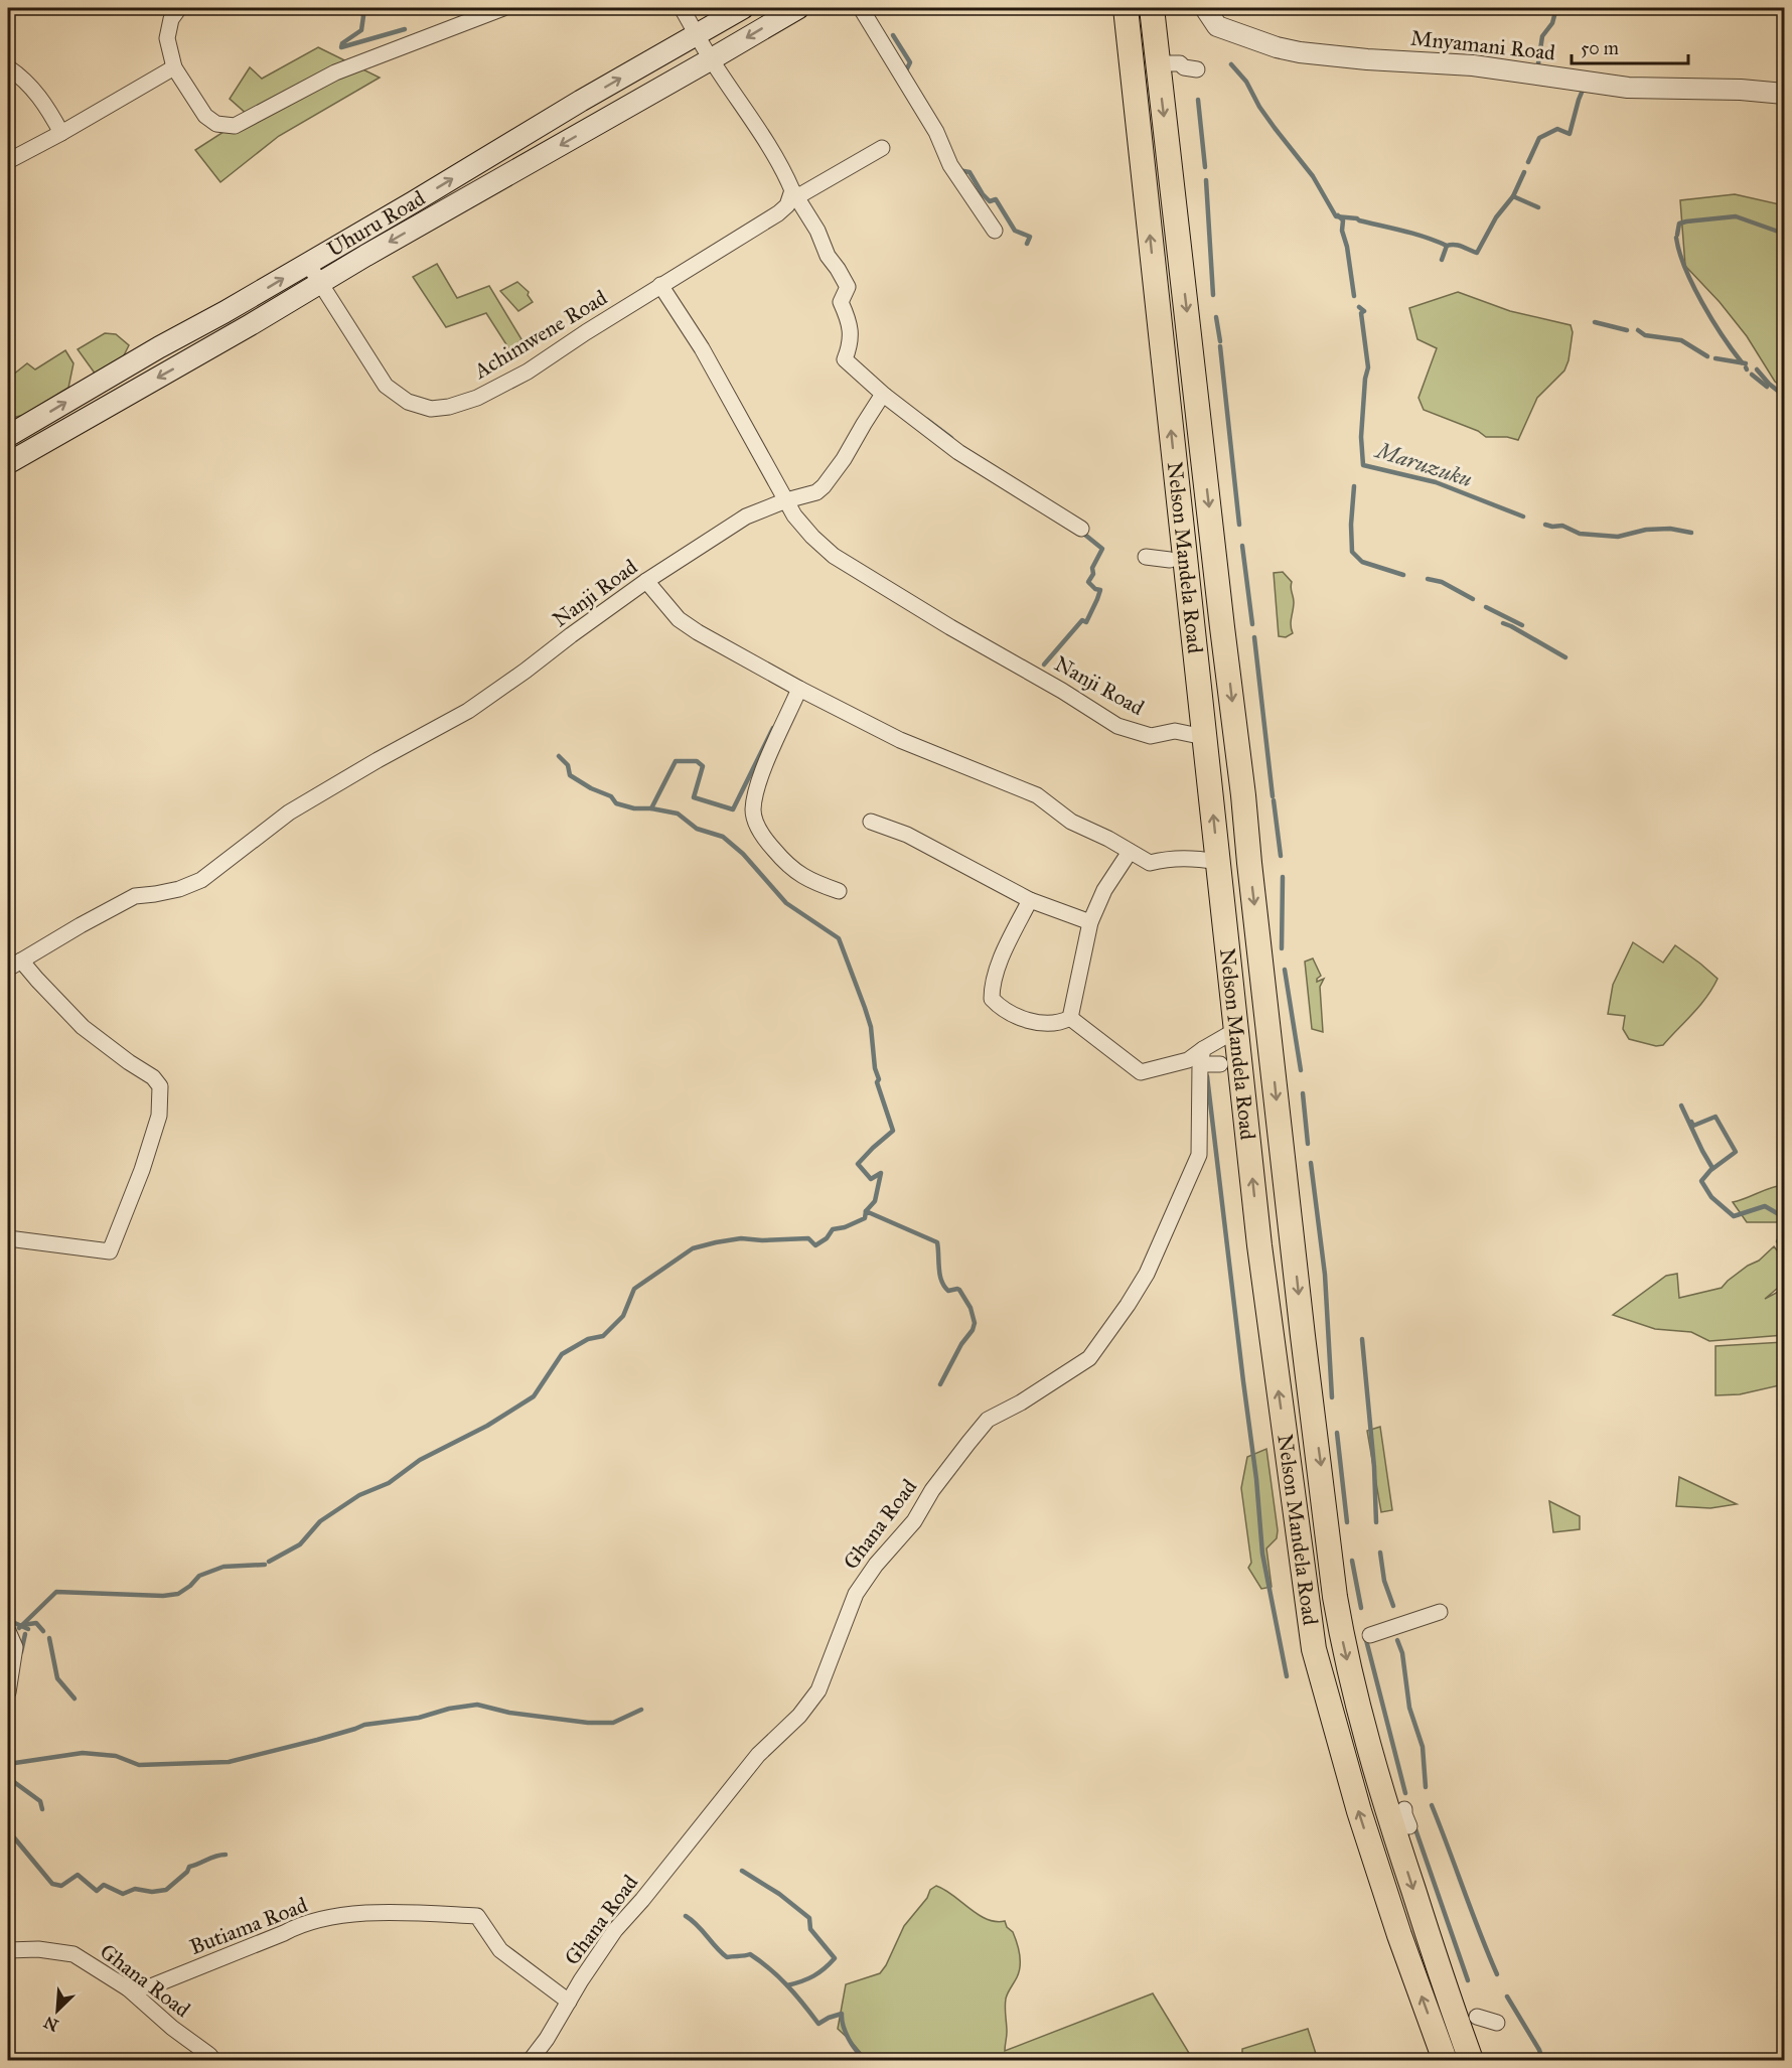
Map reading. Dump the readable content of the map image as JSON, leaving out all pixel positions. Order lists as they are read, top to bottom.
{
  "streets": {
    "main road": ["Uhuru Road", "Nelson Mandela Road"],
    "street": [
      "Mnyamani Road",
      "Achimwene Road",
      "Nanji Road",
      "Ghana Road",
      "Butiama Road"
    ]
  },
  "crossings": [
    ["Uhuru Road", "Achimwene Road"],
    ["Nelson Mandela Road", "Nanji Road"],
    ["Ghana Road", "Butiama Road"]
  ],
  "water": ["Maruzuku"],
  "scale_bar": "50 m",
  "north": "bottom left"
}
